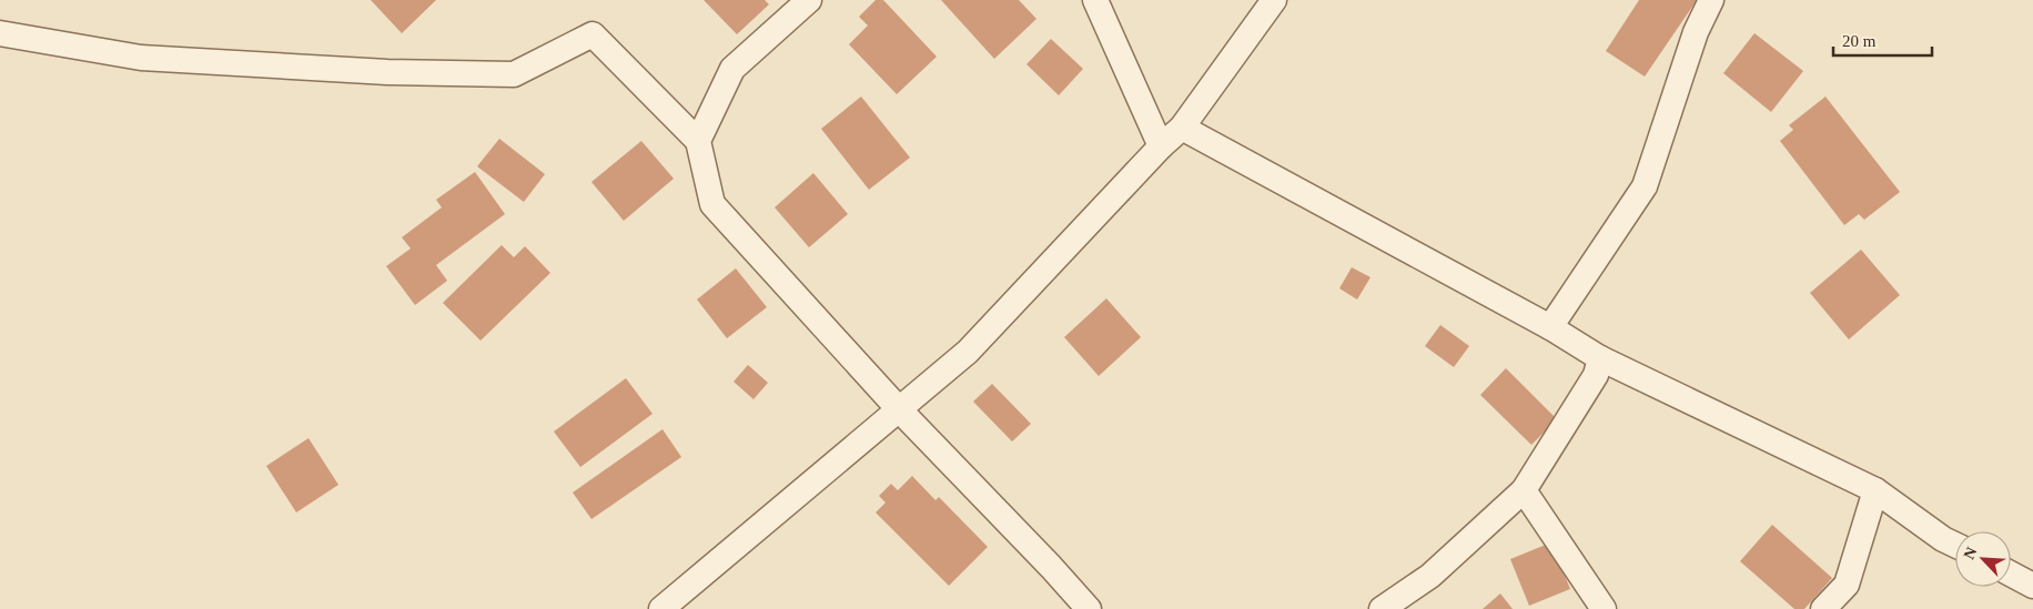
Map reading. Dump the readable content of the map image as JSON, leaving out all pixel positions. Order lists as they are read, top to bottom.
{
  "scale_bar": "20 m",
  "north": "top left"
}
